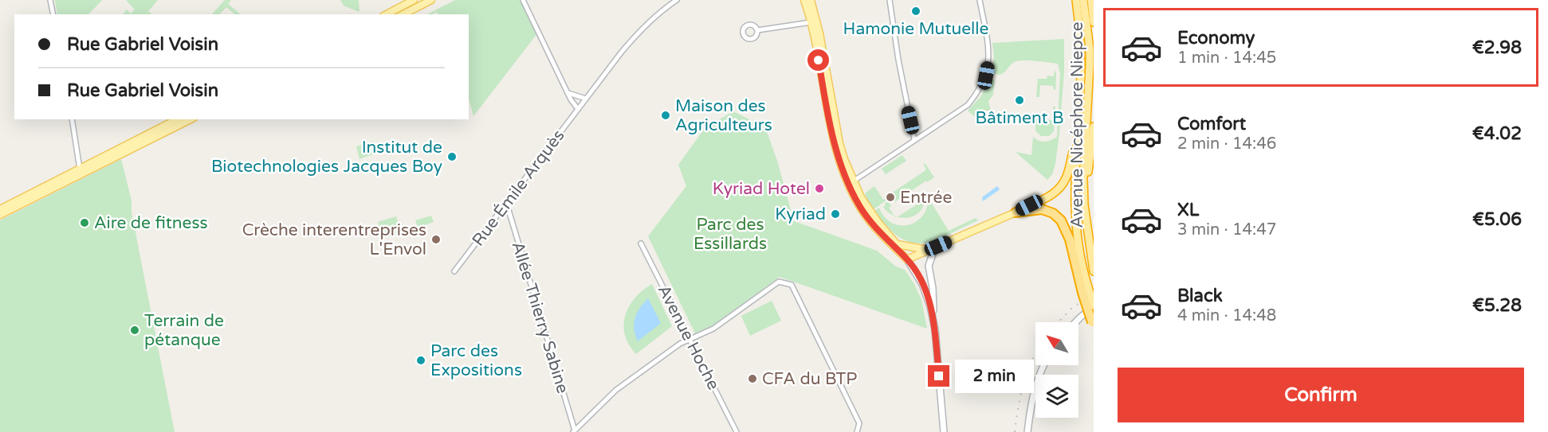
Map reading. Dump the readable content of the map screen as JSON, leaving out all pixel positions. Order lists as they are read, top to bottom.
{
  "streets": {
    "highway": ["Avenue Nicéphore Niepce"],
    "street": ["Rue Émile Arquès", "Allée Thierry Sabine", "Avenue Hoche"]
  },
  "crossings": [
    ["Rue Émile Arquès", "Allée Thierry Sabine"]
  ],
  "parks": ["Parc des Essillards"],
  "places": [
    "Hamonie Mutuelle",
    "Bâtiment B",
    "Maison des Agriculteurs",
    "Institut de Biotechnologies Jacques Boy",
    "Kyriad Hotel",
    "Entrée",
    "Kyriad",
    "Aire de fitness",
    "Crèche interentreprises L'Envol",
    "Terrain de pétanque",
    "Parc des Expositions",
    "CFA du BTP"
  ],
  "north": "top left",
  "page": {
    "list": [
      {
        "name": "Economy",
        "note": "1 min · 14:45",
        "value": "€2.98"
      },
      {
        "name": "Comfort",
        "note": "2 min · 14:46",
        "value": "€4.02"
      },
      {
        "name": "XL",
        "note": "3 min · 14:47",
        "value": "€5.06"
      },
      {
        "name": "Black",
        "note": "4 min · 14:48",
        "value": "€5.28"
      }
    ],
    "banner": ["Rue Gabriel Voisin", "Rue Gabriel Voisin"],
    "buttons": "Confirm",
    "bubble": "2 min"
  }
}
